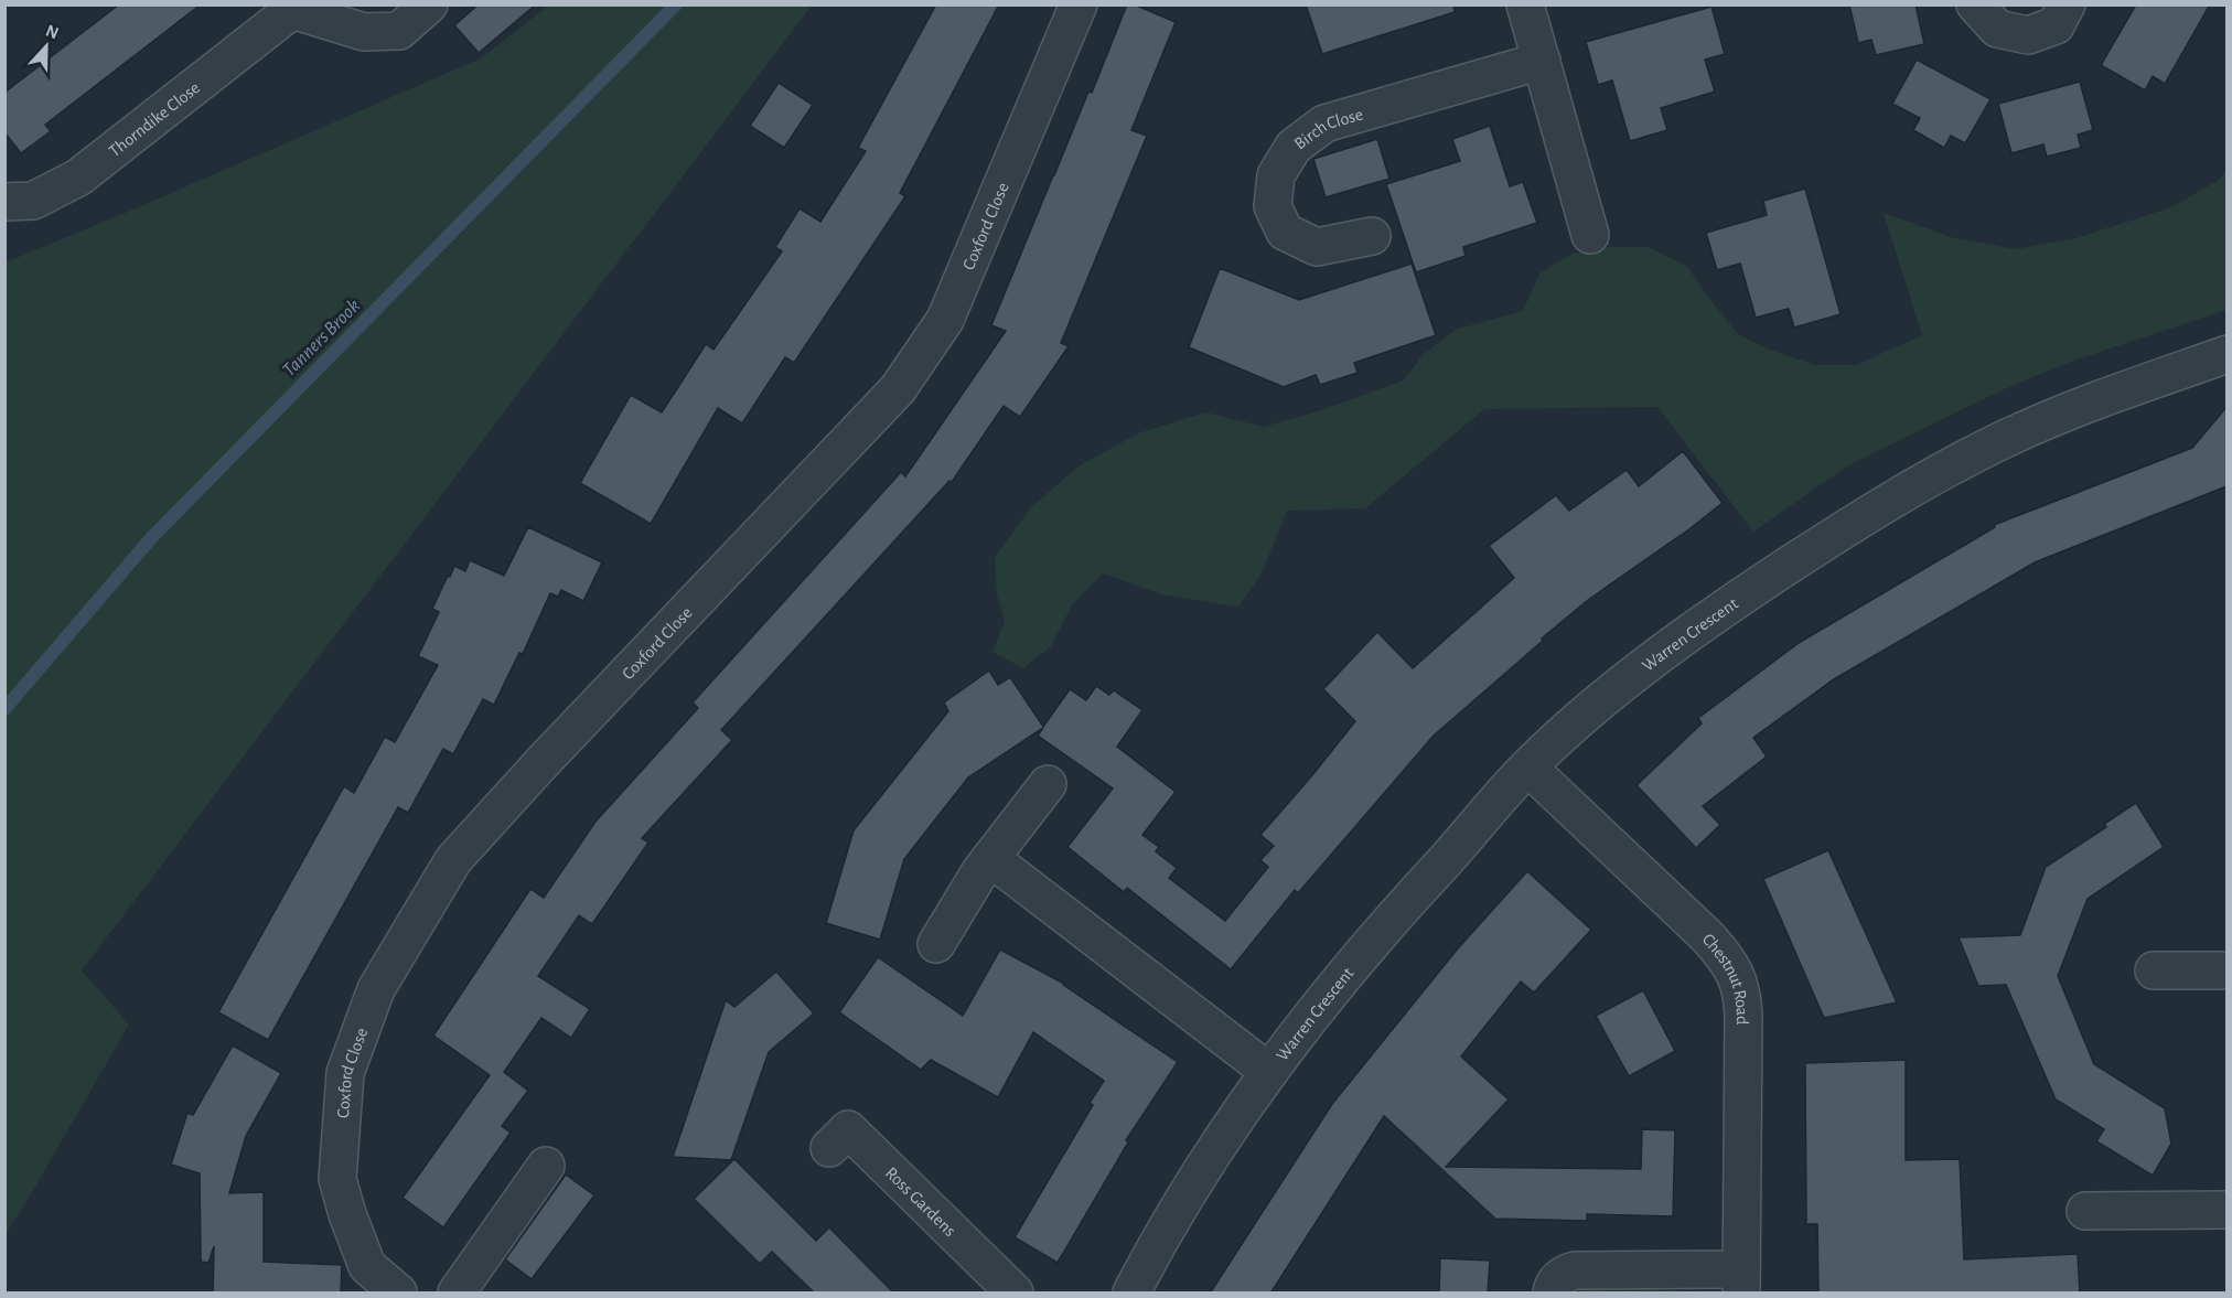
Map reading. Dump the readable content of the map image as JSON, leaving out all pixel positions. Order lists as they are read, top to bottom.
{
  "streets": {
    "street": [
      "Thorndike Close",
      "Birch Close",
      "Coxford Close",
      "Warren Crescent",
      "Chestnut Road",
      "Ross Gardens"
    ]
  },
  "crossings": [
    ["Warren Crescent", "Chestnut Road"]
  ],
  "water": ["Tanners Brook"],
  "north": "top"
}
